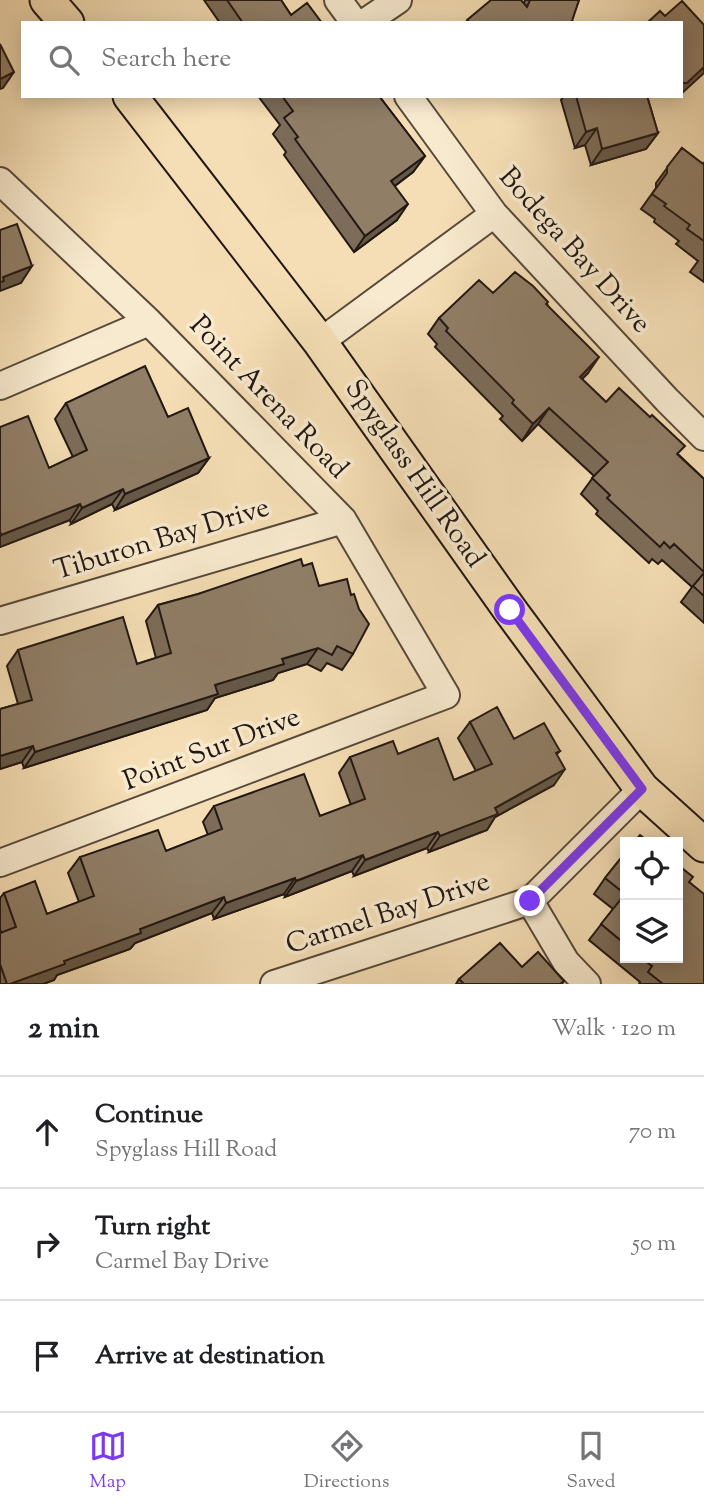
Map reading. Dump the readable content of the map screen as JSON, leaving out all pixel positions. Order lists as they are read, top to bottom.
{
  "streets": {
    "main road": ["Spyglass Hill Road"],
    "street": [
      "Bodega Bay Drive",
      "Point Arena Road",
      "Tiburon Bay Drive",
      "Point Sur Drive",
      "Carmel Bay Drive"
    ]
  },
  "crossings": [
    ["Point Arena Road", "Tiburon Bay Drive"],
    ["Point Arena Road", "Point Sur Drive"],
    ["Spyglass Hill Road", "Carmel Bay Drive"]
  ],
  "page": {
    "search": "Search here",
    "heading": ["2 min", "Walk · 120 m"],
    "list": [
      ["Continue", "Spyglass Hill Road", "70 m"],
      ["Turn right", "Carmel Bay Drive", "50 m"],
      "Arrive at destination"
    ],
    "nav": ["Map", "Directions", "Saved"]
  }
}
